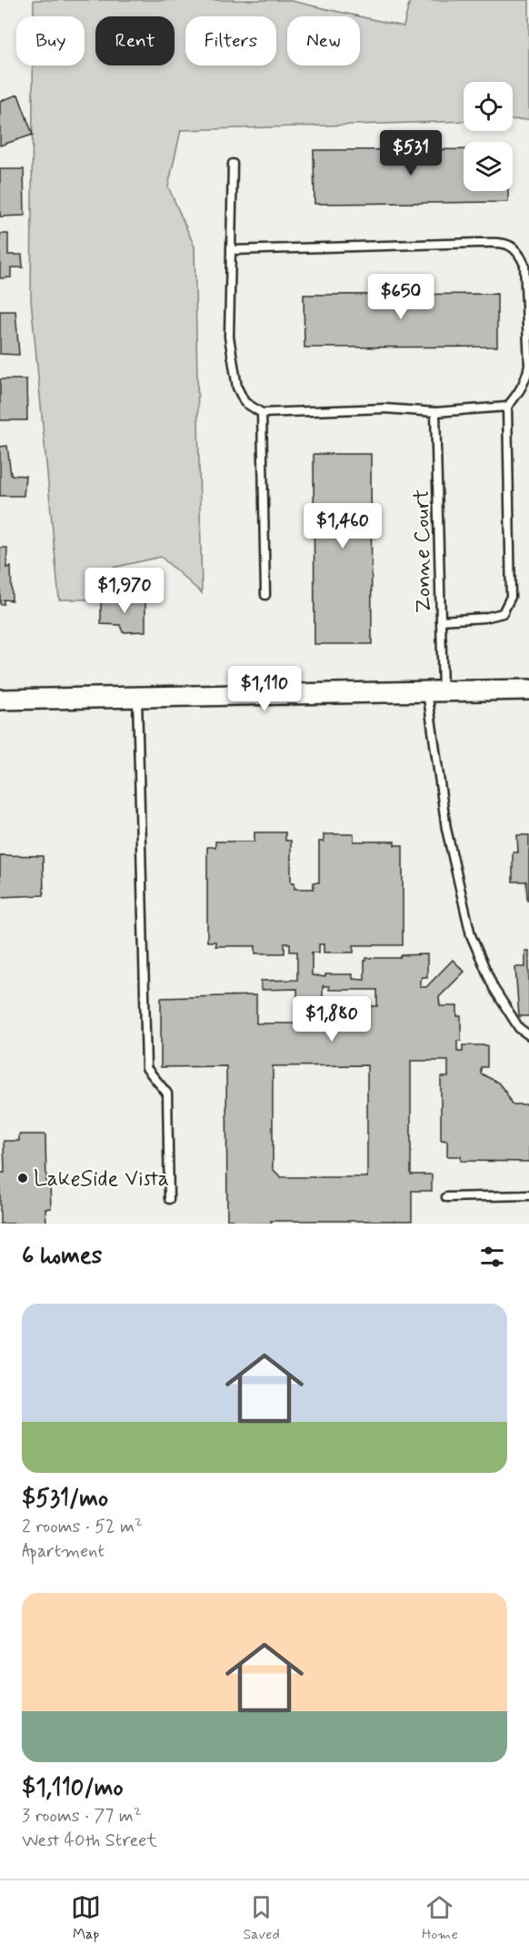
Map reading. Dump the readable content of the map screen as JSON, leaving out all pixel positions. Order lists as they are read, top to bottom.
{
  "streets": {
    "lane": ["Zonne Court"]
  },
  "places": ["LakeSide Vista"],
  "page": {
    "chip": [
      "Buy",
      "Rent",
      "Filters",
      "New"
    ],
    "price": [
      "$531",
      "$650",
      "$1,460",
      "$1,970",
      "$1,110",
      "$1,880"
    ],
    "heading": "6 homes",
    "list": [
      {
        "name": "$531/mo",
        "note": "2 rooms · 52 m² · Apartment"
      },
      {
        "name": "$1,110/mo",
        "note": "3 rooms · 77 m² · West 40th Street"
      }
    ],
    "tabs": ["Map", "Saved", "Home"]
  }
}
